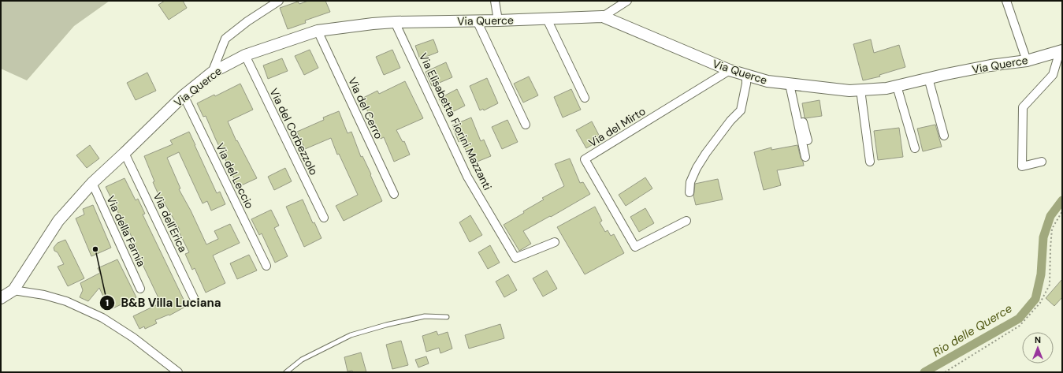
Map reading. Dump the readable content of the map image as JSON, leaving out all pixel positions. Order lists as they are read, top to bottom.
{
  "streets": {
    "street": [
      "Via Querce",
      "Via del Cerro",
      "Via Elisabetta Fiorini Mazzanti",
      "Via del Mirto",
      "Via del Corbezzolo",
      "Via del Leccio",
      "Via dell'Erica",
      "Via della Farnia"
    ]
  },
  "crossings": [
    ["Via Querce", "Via del Cerro"],
    ["Via Querce", "Via Elisabetta Fiorini Mazzanti"],
    ["Via Querce", "Via del Mirto"],
    ["Via Querce", "Via del Corbezzolo"],
    ["Via Querce", "Via del Leccio"],
    ["Via Querce", "Via dell'Erica"],
    ["Via Querce", "Via della Farnia"]
  ],
  "water": ["Rio delle Querce"],
  "places": ["B&B Villa Luciana"],
  "north": "top"
}
